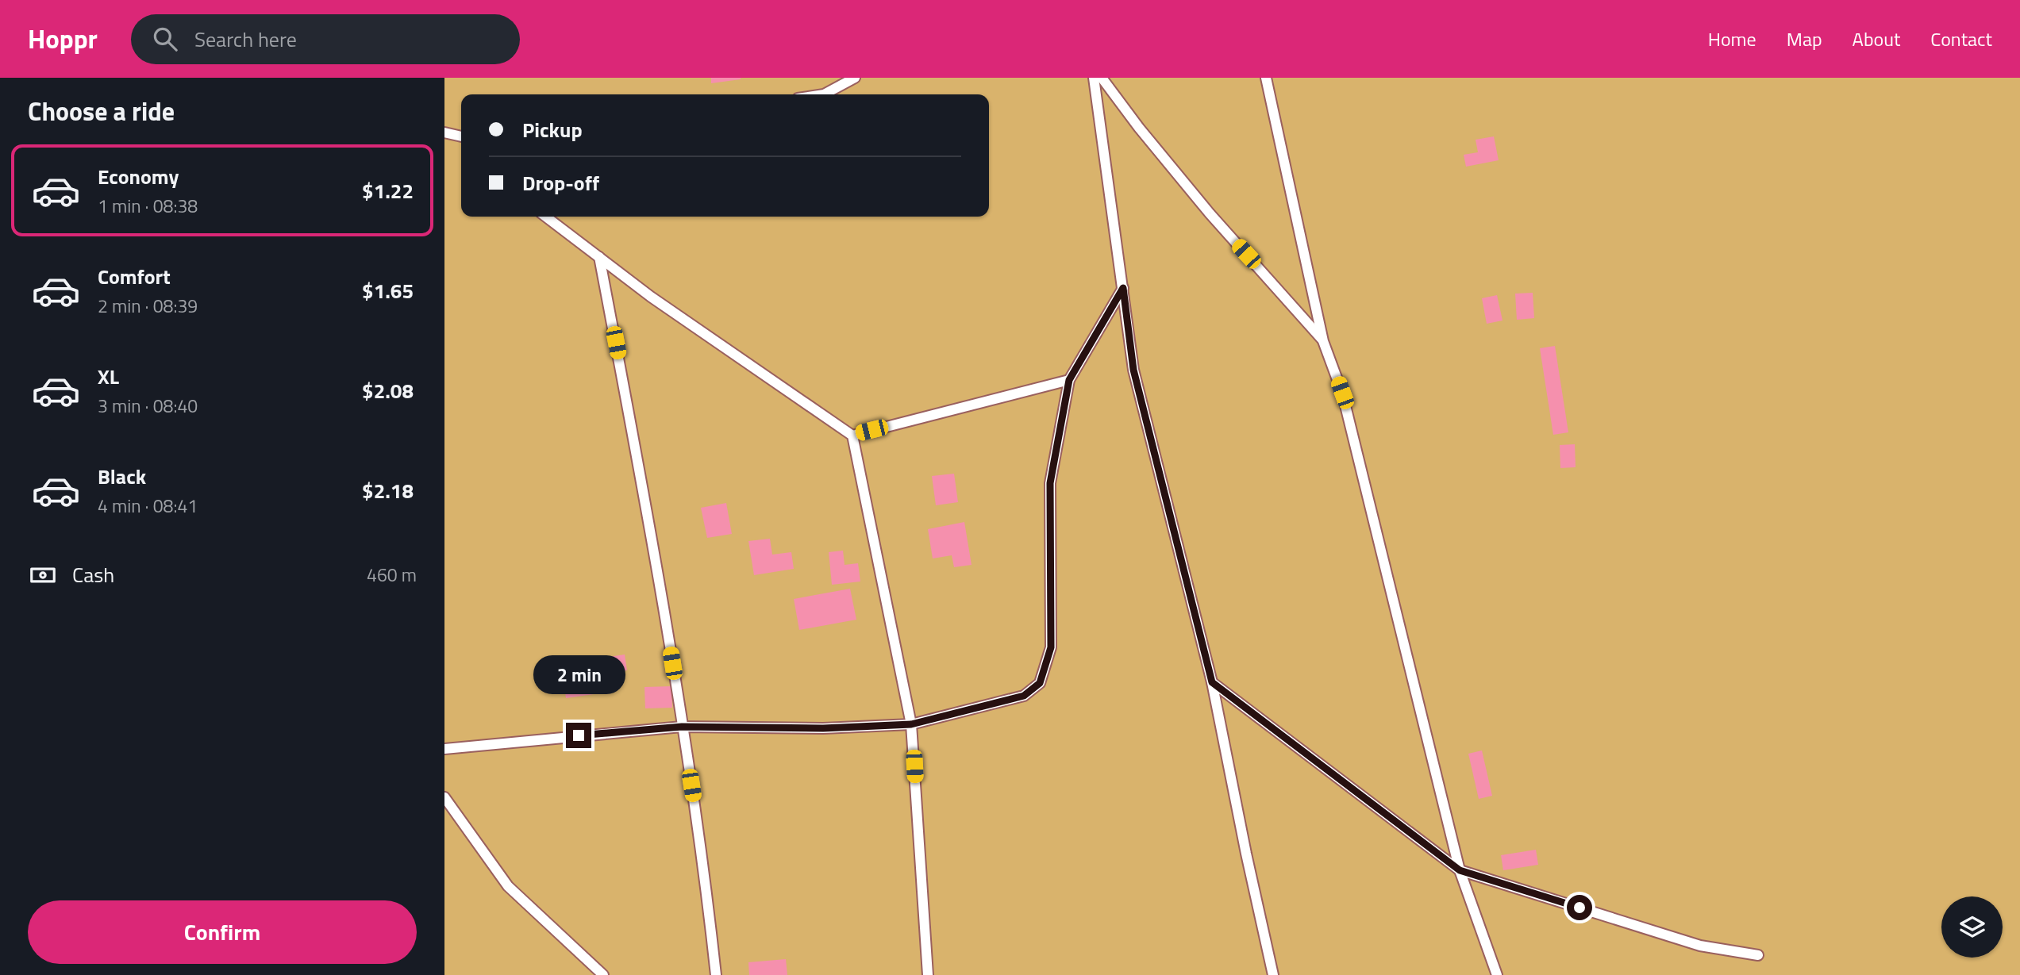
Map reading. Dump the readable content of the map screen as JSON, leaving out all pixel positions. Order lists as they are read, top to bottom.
{
  "page": {
    "header": "Hoppr",
    "search": "Search here",
    "nav": [
      "Home",
      "Map",
      "About",
      "Contact"
    ],
    "heading": "Choose a ride",
    "banner": ["Pickup", "Drop-off"],
    "list": [
      {
        "name": "Economy",
        "note": "1 min · 08:38",
        "value": "$1.22"
      },
      {
        "name": "Comfort",
        "note": "2 min · 08:39",
        "value": "$1.65"
      },
      {
        "name": "XL",
        "note": "3 min · 08:40",
        "value": "$2.08"
      },
      {
        "name": "Black",
        "note": "4 min · 08:41",
        "value": "$2.18"
      }
    ],
    "pay": ["Cash", "460 m"],
    "bubble": "2 min",
    "buttons": "Confirm"
  }
}
